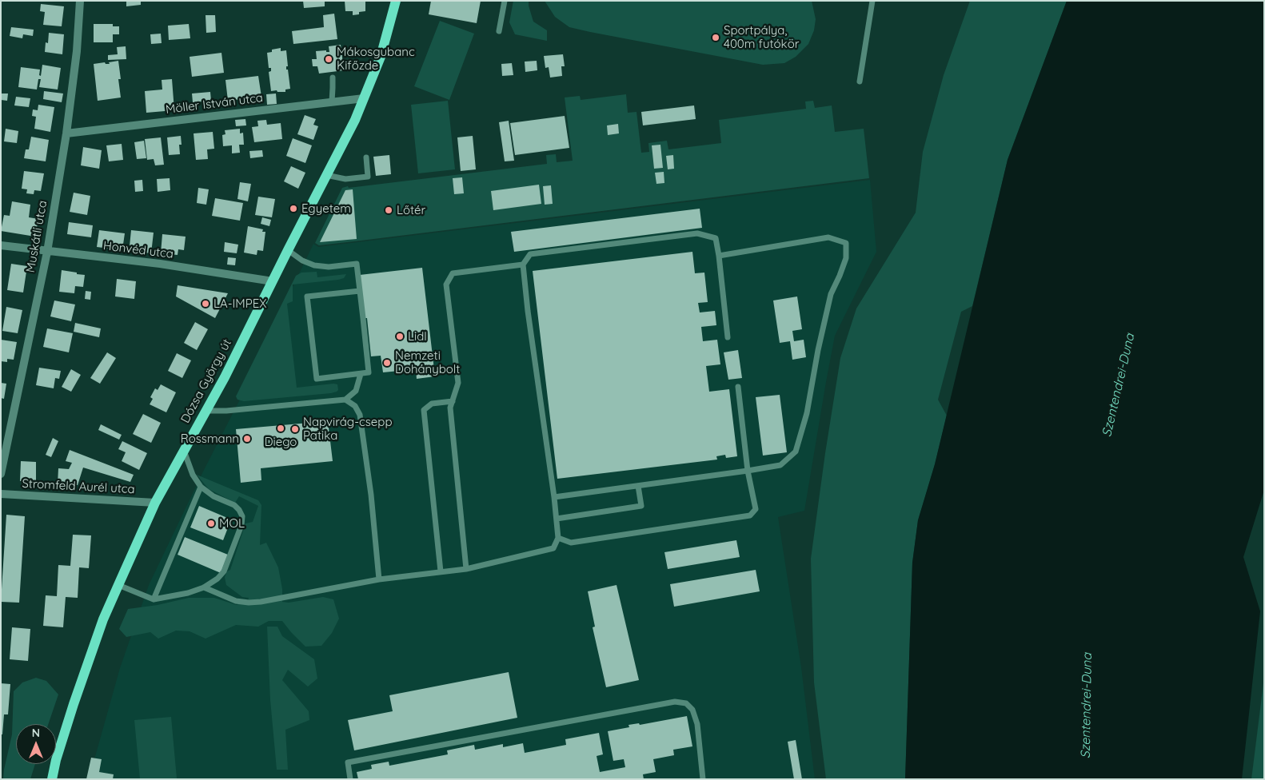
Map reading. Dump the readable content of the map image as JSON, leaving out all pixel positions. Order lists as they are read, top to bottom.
{
  "streets": {
    "main road": ["Dózsa György út"],
    "street": [
      "Möller István utca",
      "Muskátli utca",
      "Honvéd utca",
      "Stromfeld Aurél utca"
    ]
  },
  "crossings": [
    ["Möller István utca", "Muskátli utca"],
    ["Möller István utca", "Dózsa György út"],
    ["Muskátli utca", "Honvéd utca"],
    ["Honvéd utca", "Dózsa György út"],
    ["Dózsa György út", "Stromfeld Aurél utca"]
  ],
  "water": ["Szentendrei-Duna"],
  "places": [
    "Sportpálya, 400m futókör",
    "Mákosgubanc Kifőzde",
    "Egyetem",
    "Lőtér",
    "LA-IMPEX",
    "Lidl",
    "Nemzeti Dohánybolt",
    "Diego",
    "Napvirág-csepp Patika",
    "Rossmann",
    "MOL"
  ],
  "north": "top"
}
